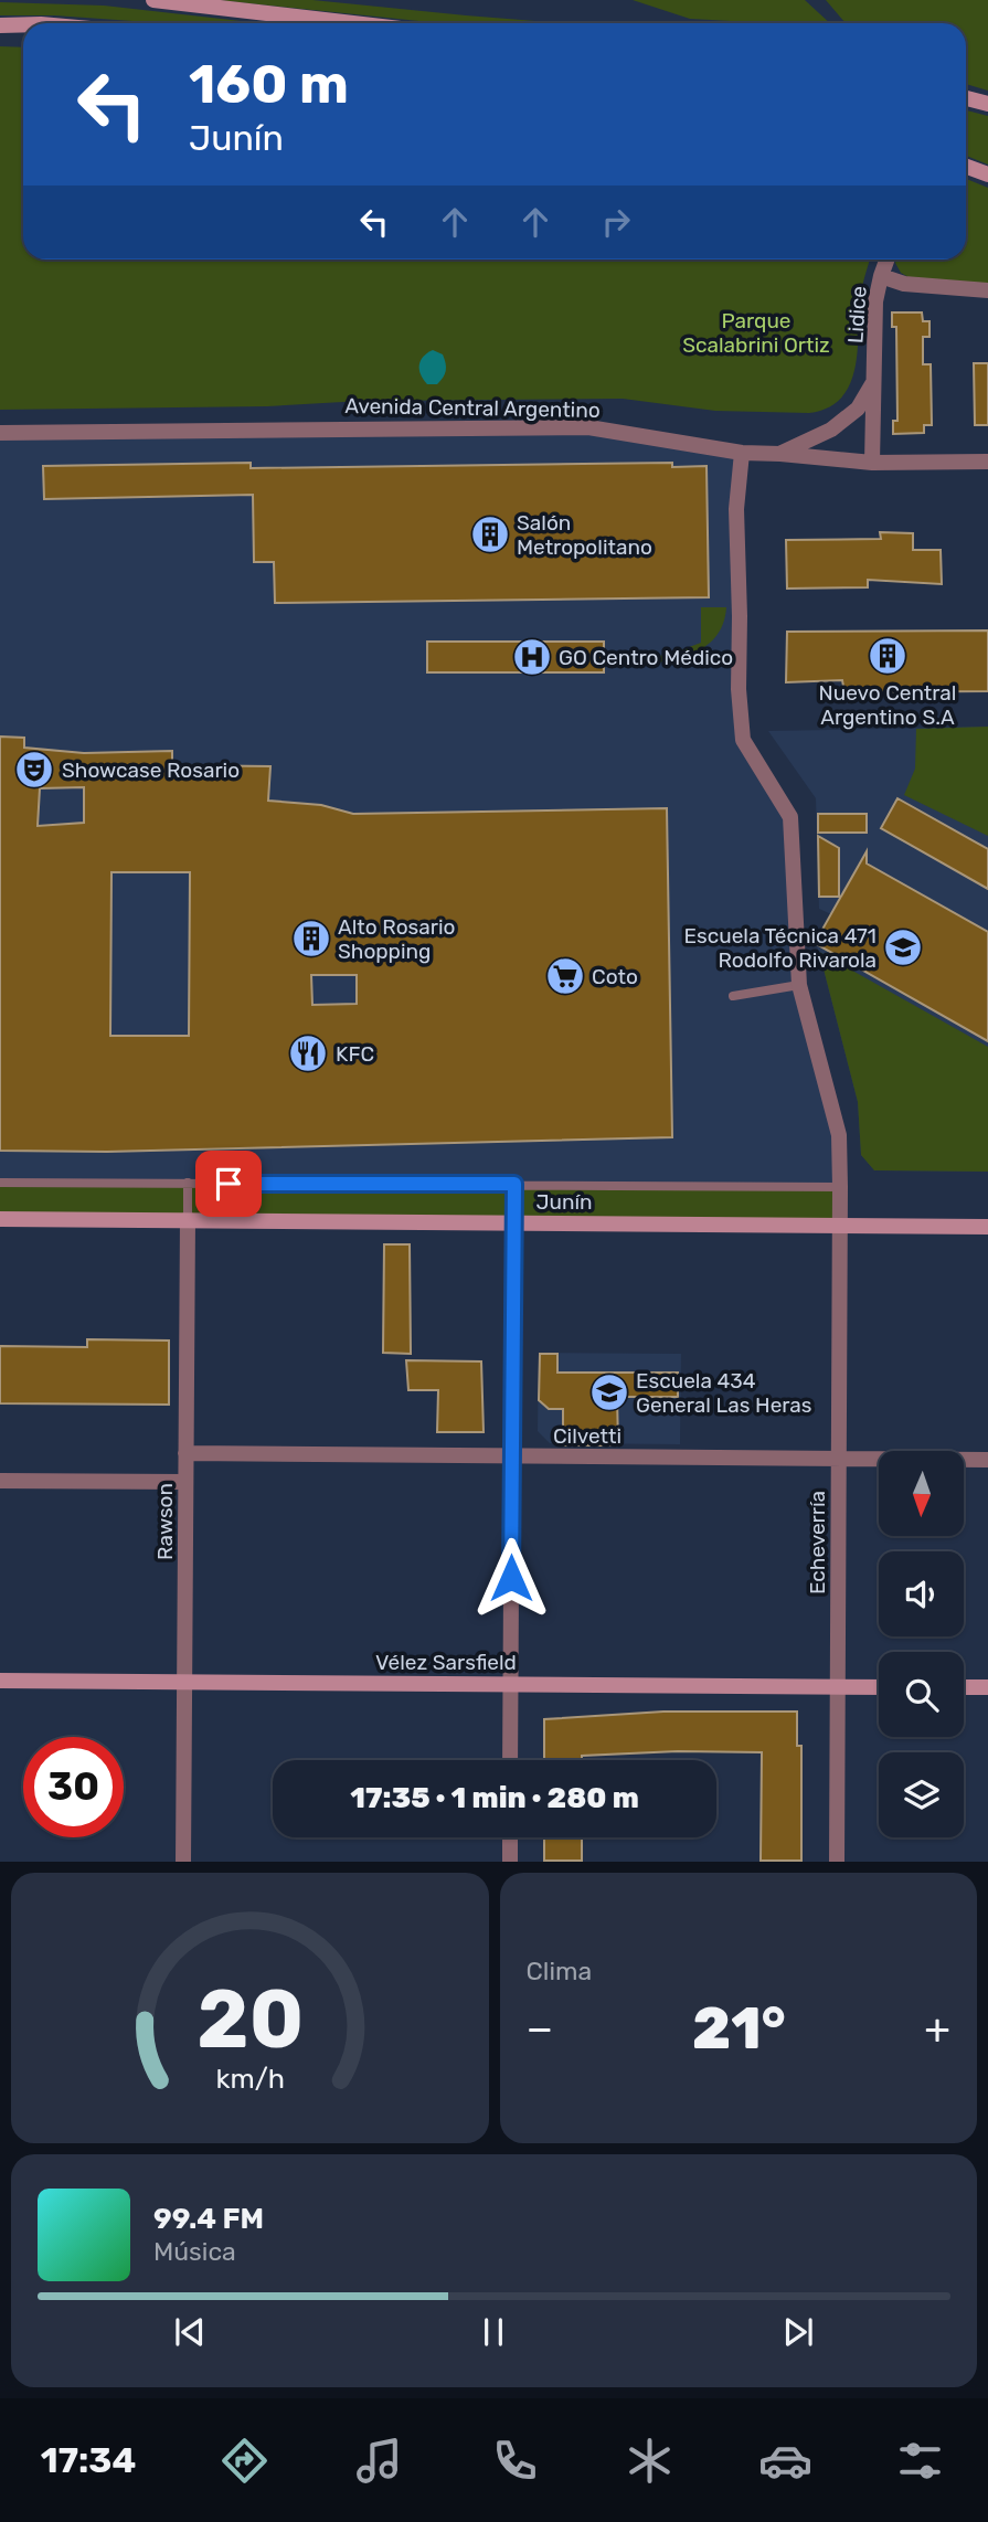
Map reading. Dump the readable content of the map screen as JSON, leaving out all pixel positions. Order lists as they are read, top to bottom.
{
  "streets": {
    "main road": ["Junín", "Vélez Sarsfield"],
    "street": [
      "Lidice",
      "Avenida Central Argentino",
      "Cilvetti",
      "Rawson",
      "Echeverría"
    ]
  },
  "crossings": [
    ["Lidice", "Avenida Central Argentino"],
    ["Avenida Central Argentino", "Echeverría"],
    ["Junín", "Rawson"],
    ["Junín", "Echeverría"],
    ["Cilvetti", "Rawson"],
    ["Cilvetti", "Echeverría"],
    ["Rawson", "Vélez Sarsfield"],
    ["Echeverría", "Vélez Sarsfield"]
  ],
  "parks": ["Parque Scalabrini Ortiz"],
  "places": {
    "building": ["Salón Metropolitano", "Nuevo Central Argentino S.A", "Alto Rosario Shopping"],
    "hospital": ["GO Centro Médico"],
    "theatre": ["Showcase Rosario"],
    "school or university": ["Escuela Técnica 471 Rodolfo Rivarola", "Escuela 434 General Las Heras"],
    "supermarket": ["Coto"],
    "restaurant": ["KFC"]
  },
  "north": "bottom",
  "page": {
    "turn": ["160 m", "Junín"],
    "limit": "30",
    "trip": "17:35 · 1 min · 280 m",
    "tile": "Clima",
    "heat": ["−", "21°", "+"],
    "song": ["99.4 FM", "Música"],
    "tabs": "17:34",
    "gauge": ["20", "km/h"]
  }
}
